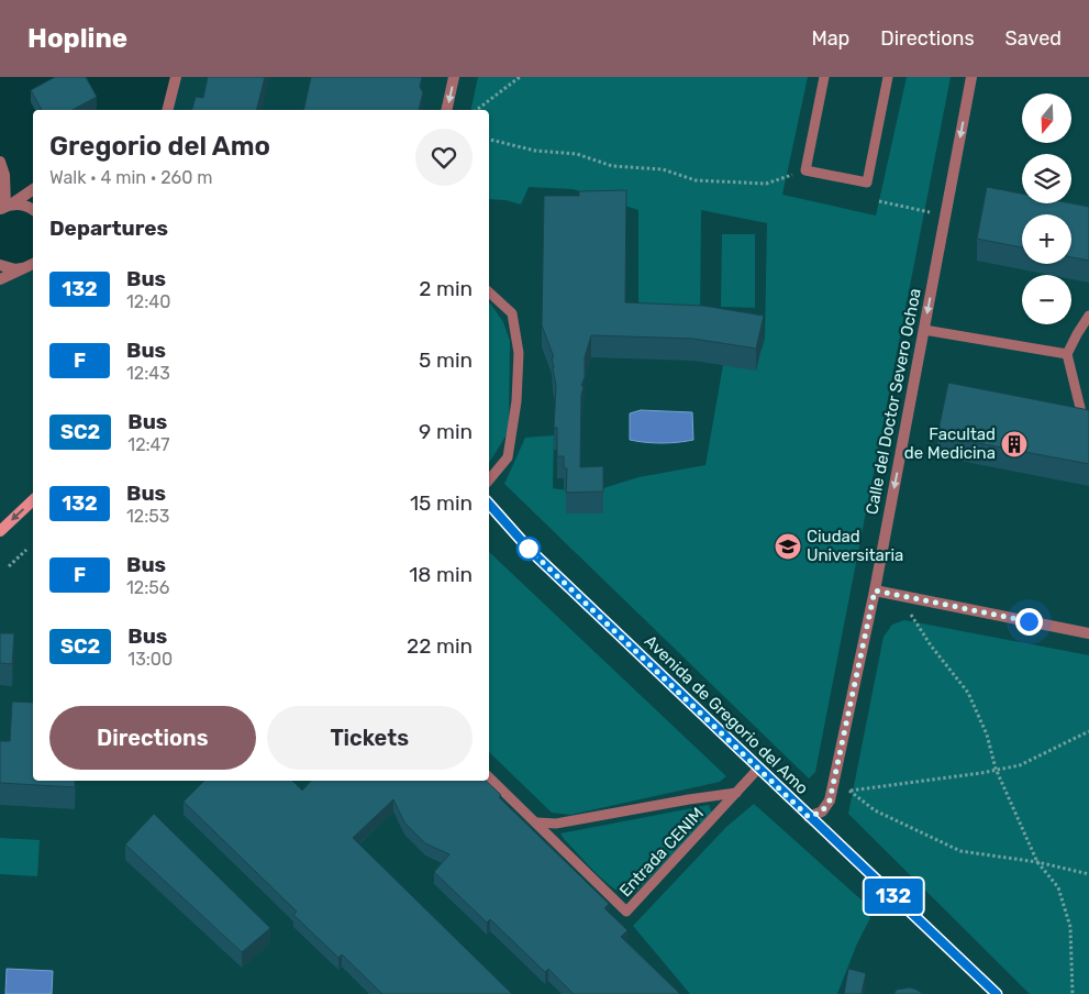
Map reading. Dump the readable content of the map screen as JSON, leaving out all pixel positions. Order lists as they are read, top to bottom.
{
  "streets": {
    "street": ["Calle del Doctor Severo Ochoa", "Avenida de Gregorio del Amo"],
    "lane": ["Entrada CENIM"]
  },
  "crossings": [
    ["Calle del Doctor Severo Ochoa", "Avenida de Gregorio del Amo"],
    ["Avenida de Gregorio del Amo", "Entrada CENIM"]
  ],
  "one_way": ["Calle del Doctor Severo Ochoa"],
  "places": {
    "building": ["Facultad de Medicina"],
    "school or university": ["Ciudad Universitaria"]
  },
  "lines": ["bus line 132"],
  "north": "bottom",
  "page": {
    "header": "Hopline",
    "nav": ["Map", "Directions", "Saved"],
    "on_map": "132",
    "map_buttons": ["+", "−"],
    "heading": [
      ["Gregorio del Amo", "Walk · 4 min · 260 m"],
      "Departures"
    ],
    "list": [
      {
        "mark": "132",
        "name": "Bus",
        "note": "12:40",
        "value": "2 min"
      },
      {
        "mark": "F",
        "name": "Bus",
        "note": "12:43",
        "value": "5 min"
      },
      {
        "mark": "SC2",
        "name": "Bus",
        "note": "12:47",
        "value": "9 min"
      },
      {
        "mark": "132",
        "name": "Bus",
        "note": "12:53",
        "value": "15 min"
      },
      {
        "mark": "F",
        "name": "Bus",
        "note": "12:56",
        "value": "18 min"
      },
      {
        "mark": "SC2",
        "name": "Bus",
        "note": "13:00",
        "value": "22 min"
      }
    ],
    "buttons": ["Directions", "Tickets"]
  }
}
